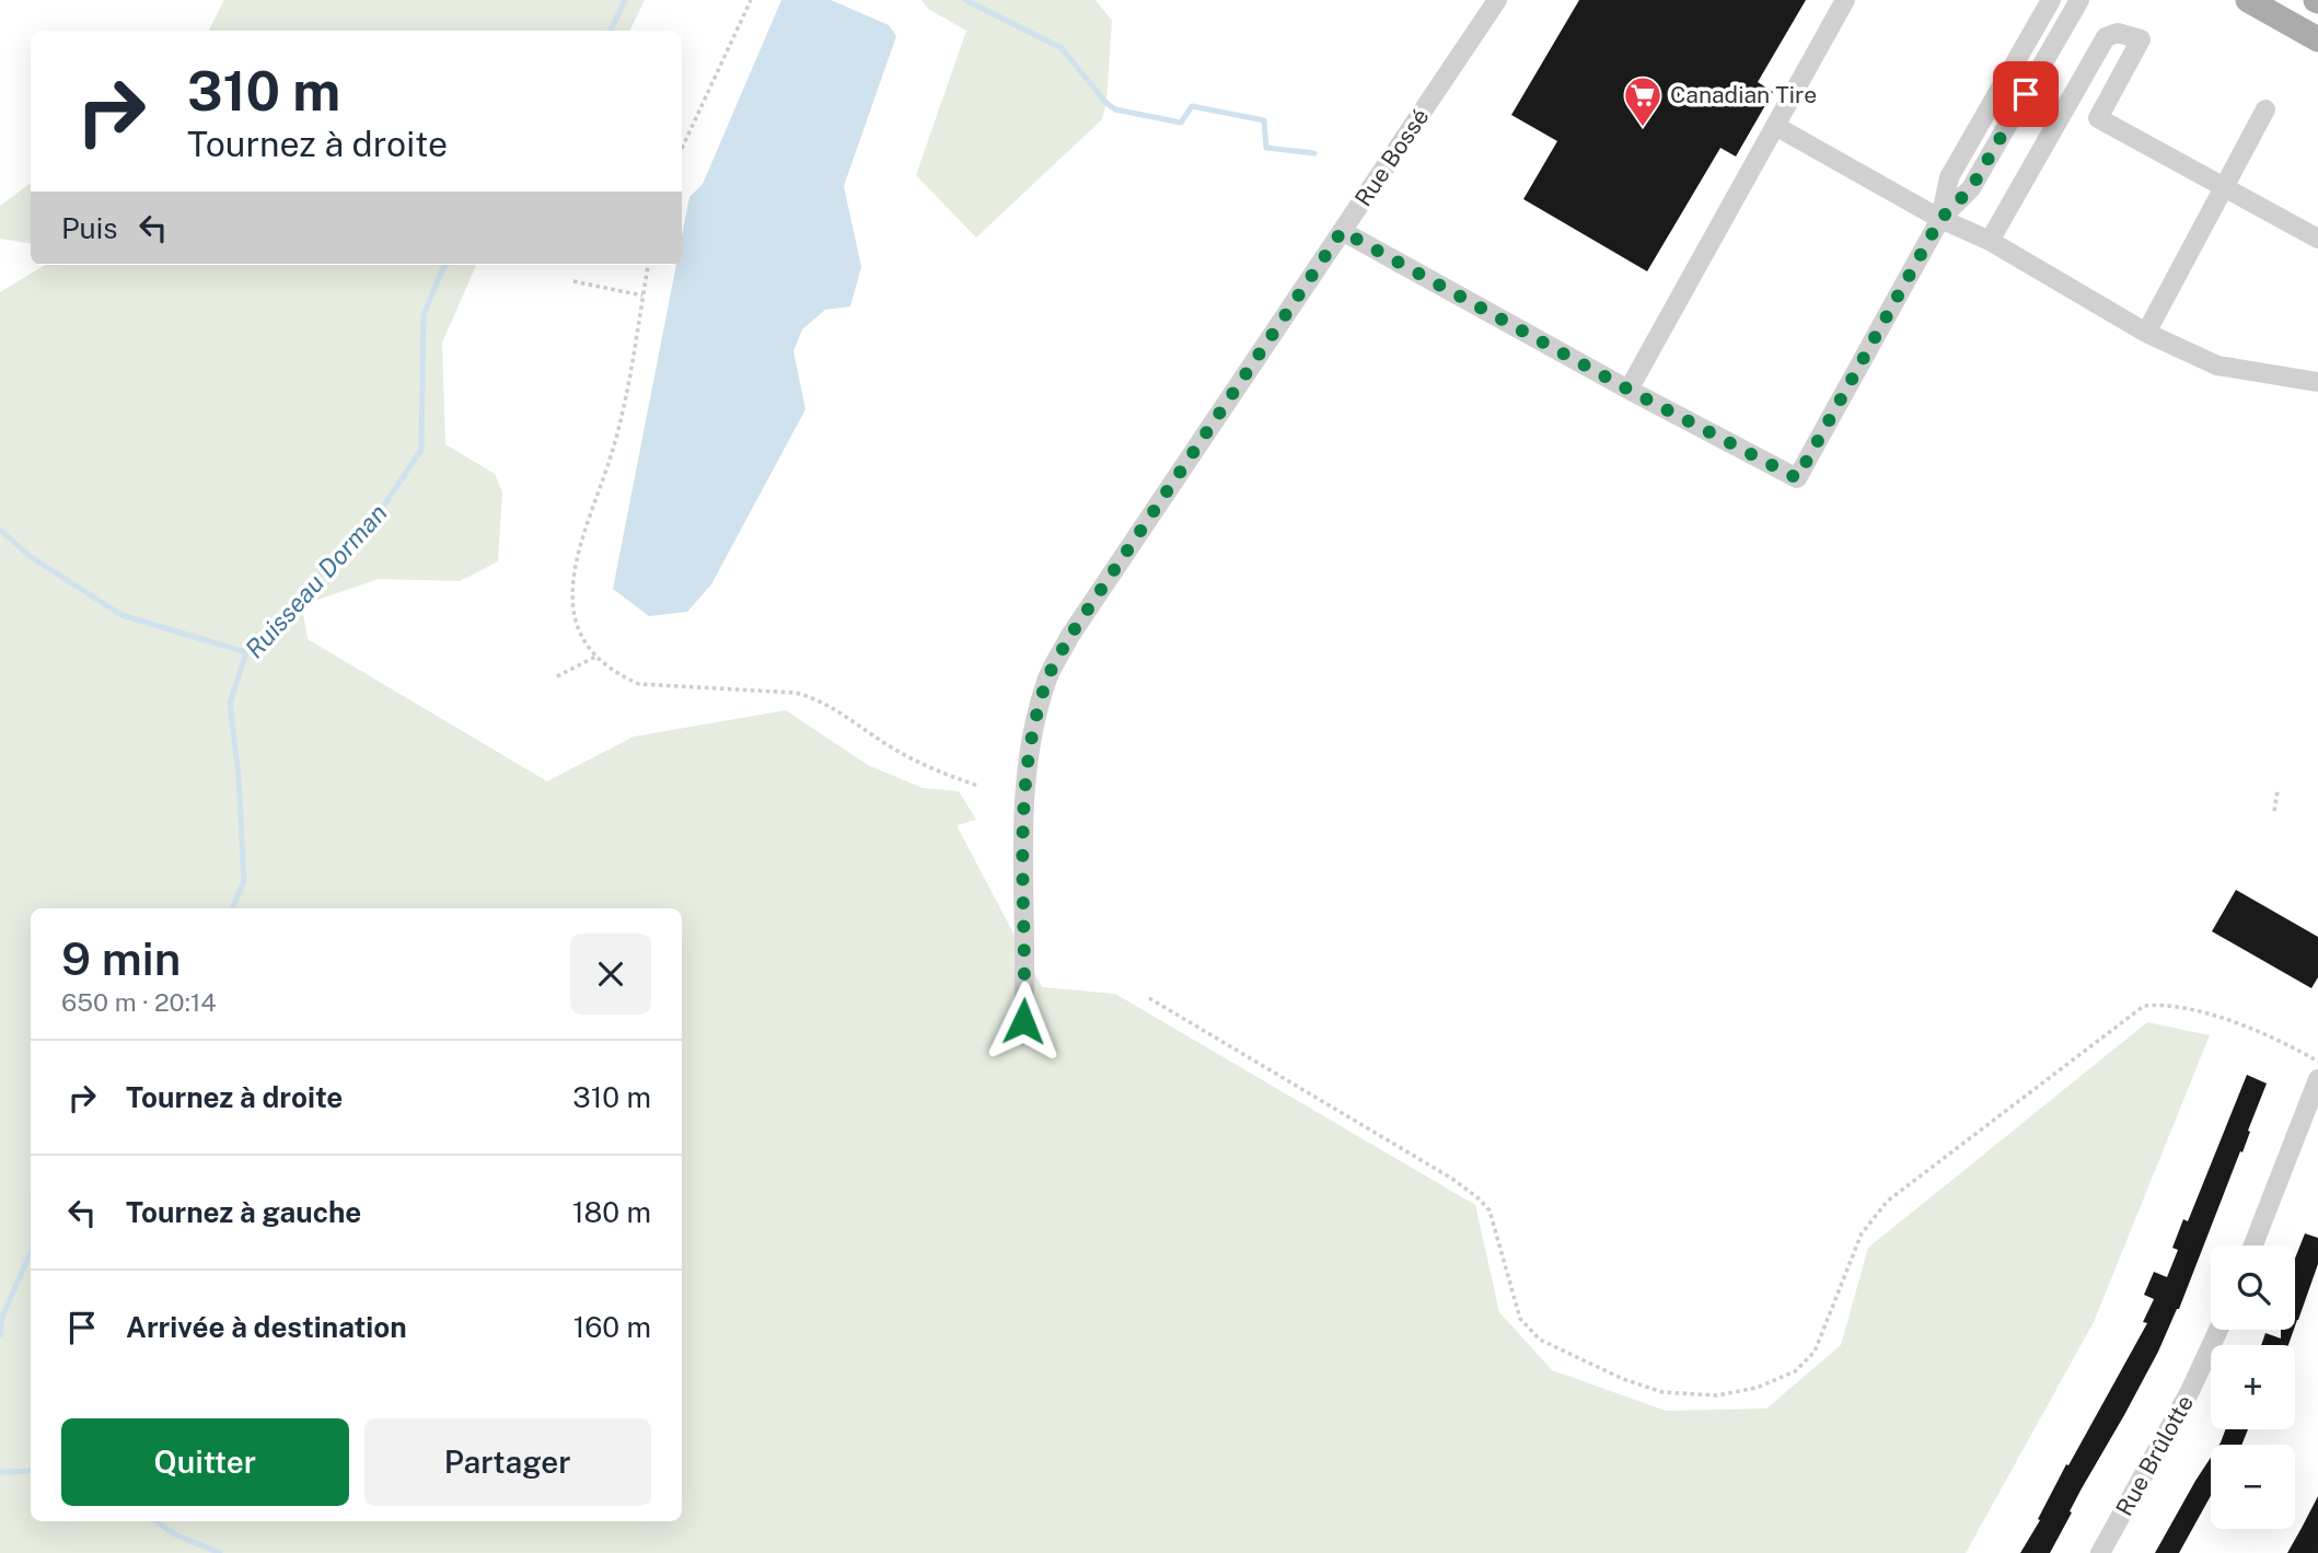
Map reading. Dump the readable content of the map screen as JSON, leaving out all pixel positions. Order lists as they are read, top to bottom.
{
  "streets": {
    "street": ["Rue Bossé", "Rue Brûlotte"]
  },
  "water": ["Ruisseau Dorman"],
  "places": {
    "supermarket": ["Canadian Tire"]
  },
  "page": {
    "turn": ["310 m", "Tournez à droite"],
    "then": "Puis",
    "heading": ["9 min", "650 m · 20:14"],
    "list": [
      {
        "name": "Tournez à droite",
        "value": "310 m"
      },
      {
        "name": "Tournez à gauche",
        "value": "180 m"
      },
      {
        "name": "Arrivée à destination",
        "value": "160 m"
      }
    ],
    "map_buttons": ["+", "−"],
    "buttons": ["Quitter", "Partager"]
  }
}
